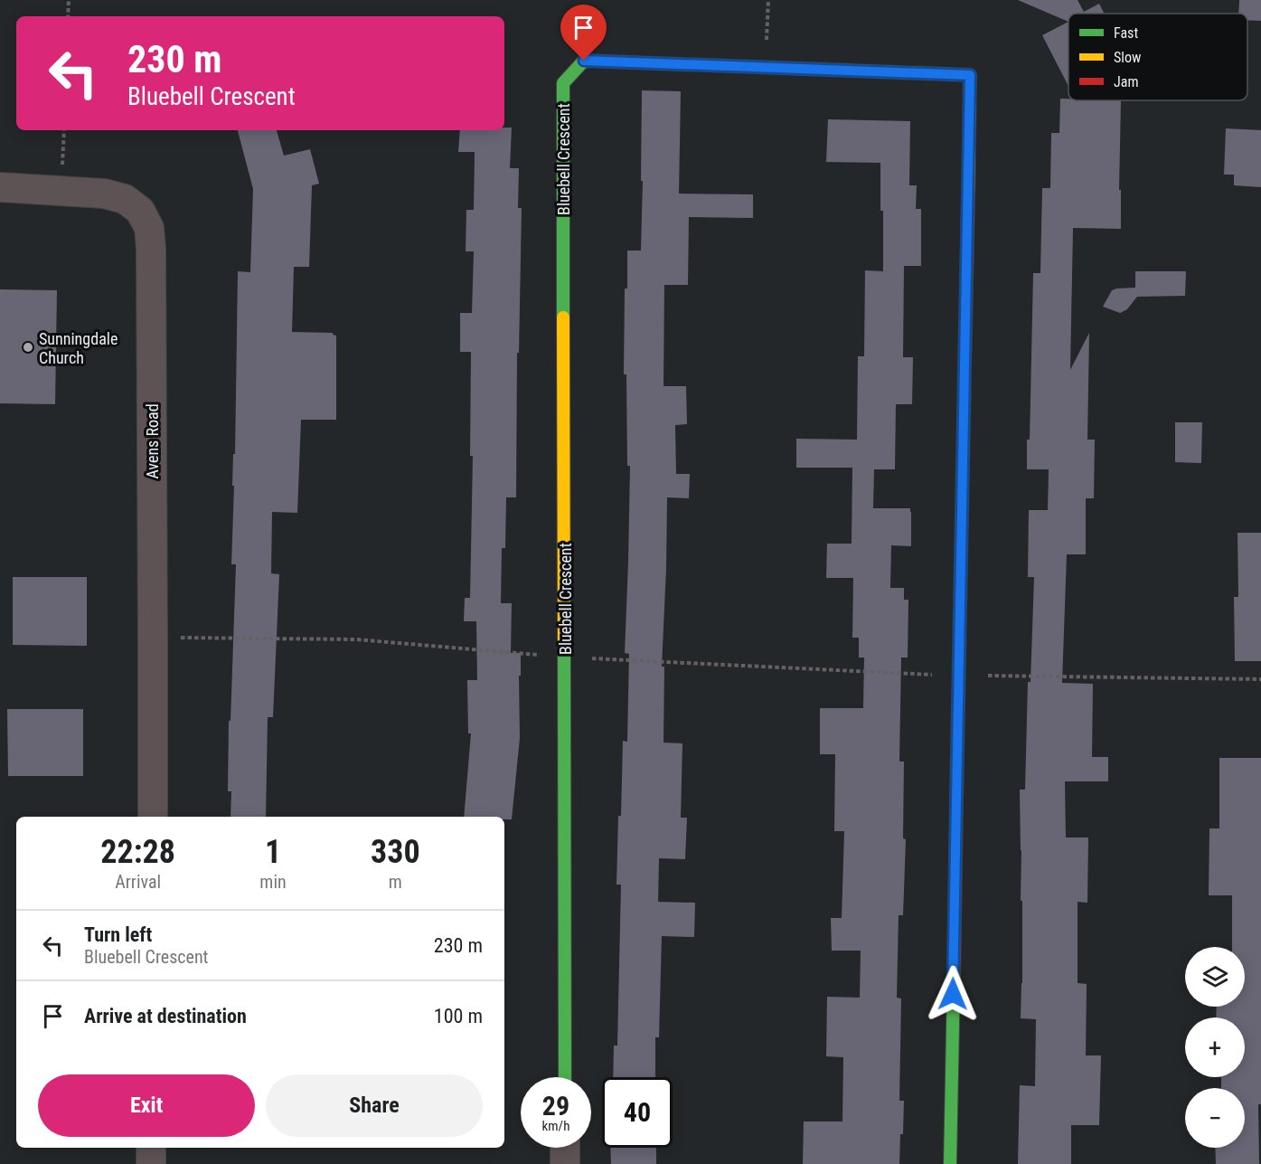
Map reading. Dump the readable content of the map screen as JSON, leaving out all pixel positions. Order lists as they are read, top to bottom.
{
  "streets": {
    "street": ["Bluebell Crescent", "Avens Road"]
  },
  "places": ["Sunningdale Church"],
  "legend": ["Fast", "Slow", "Jam"],
  "page": {
    "turn": ["230 m", "Bluebell Crescent"],
    "eta": [
      "22:28",
      "Arrival",
      "1",
      "min",
      "330",
      "m"
    ],
    "list": [
      {
        "name": "Turn left",
        "note": "Bluebell Crescent",
        "value": "230 m"
      },
      {
        "name": "Arrive at destination",
        "value": "100 m"
      }
    ],
    "map_buttons": ["+", "−"],
    "buttons": ["Exit", "Share"],
    "speed": "29 km/h",
    "limit": "40"
  }
}
